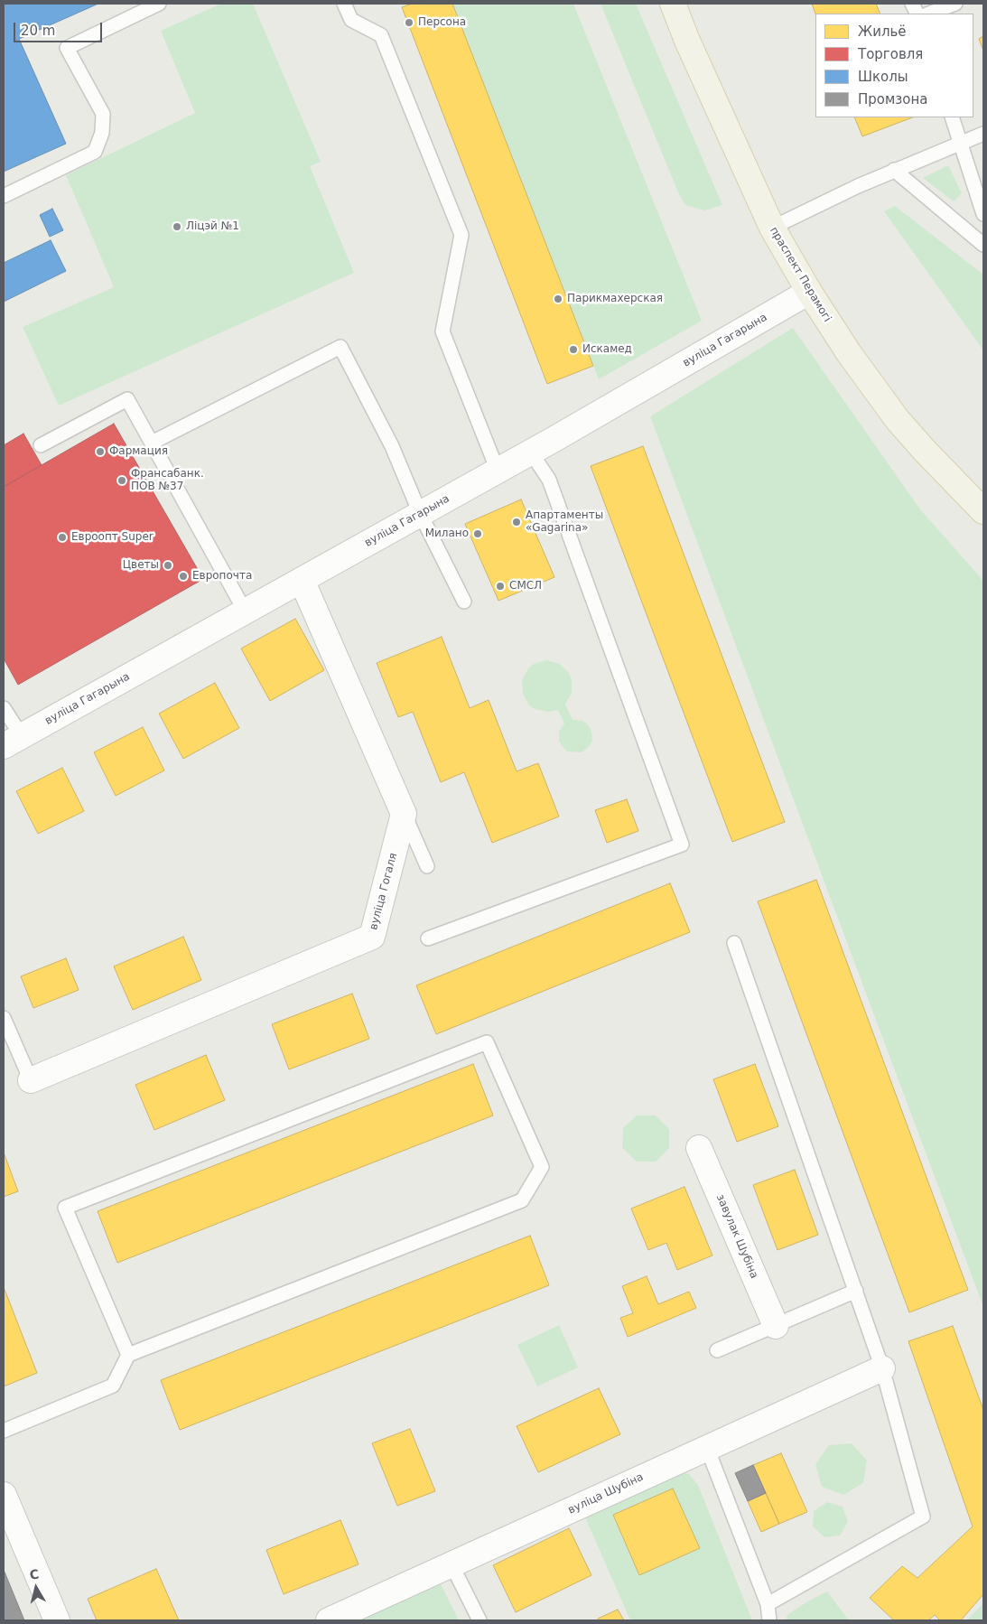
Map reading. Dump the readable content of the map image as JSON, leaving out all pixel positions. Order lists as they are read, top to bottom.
{
  "streets": {
    "main road": ["праспект Перамогі"],
    "street": [
      "вуліца Гагарына",
      "вуліца Гогаля",
      "завулак Шубіна",
      "вуліца Шубіна"
    ]
  },
  "crossings": [
    ["праспект Перамогі", "вуліца Гагарына"]
  ],
  "places": [
    "Персона",
    "Ліцэй №1",
    "Парикмахерская",
    "Искамед",
    "Фармация",
    "Франсабанк. ПОВ №37",
    "Апартаменты «Gagarina»",
    "Милано",
    "Евроопт Super",
    "Цветы",
    "Европочта",
    "СМСЛ"
  ],
  "legend": [
    "Жильё",
    "Торговля",
    "Школы",
    "Промзона"
  ],
  "scale_bar": "20 m",
  "north": "top"
}
